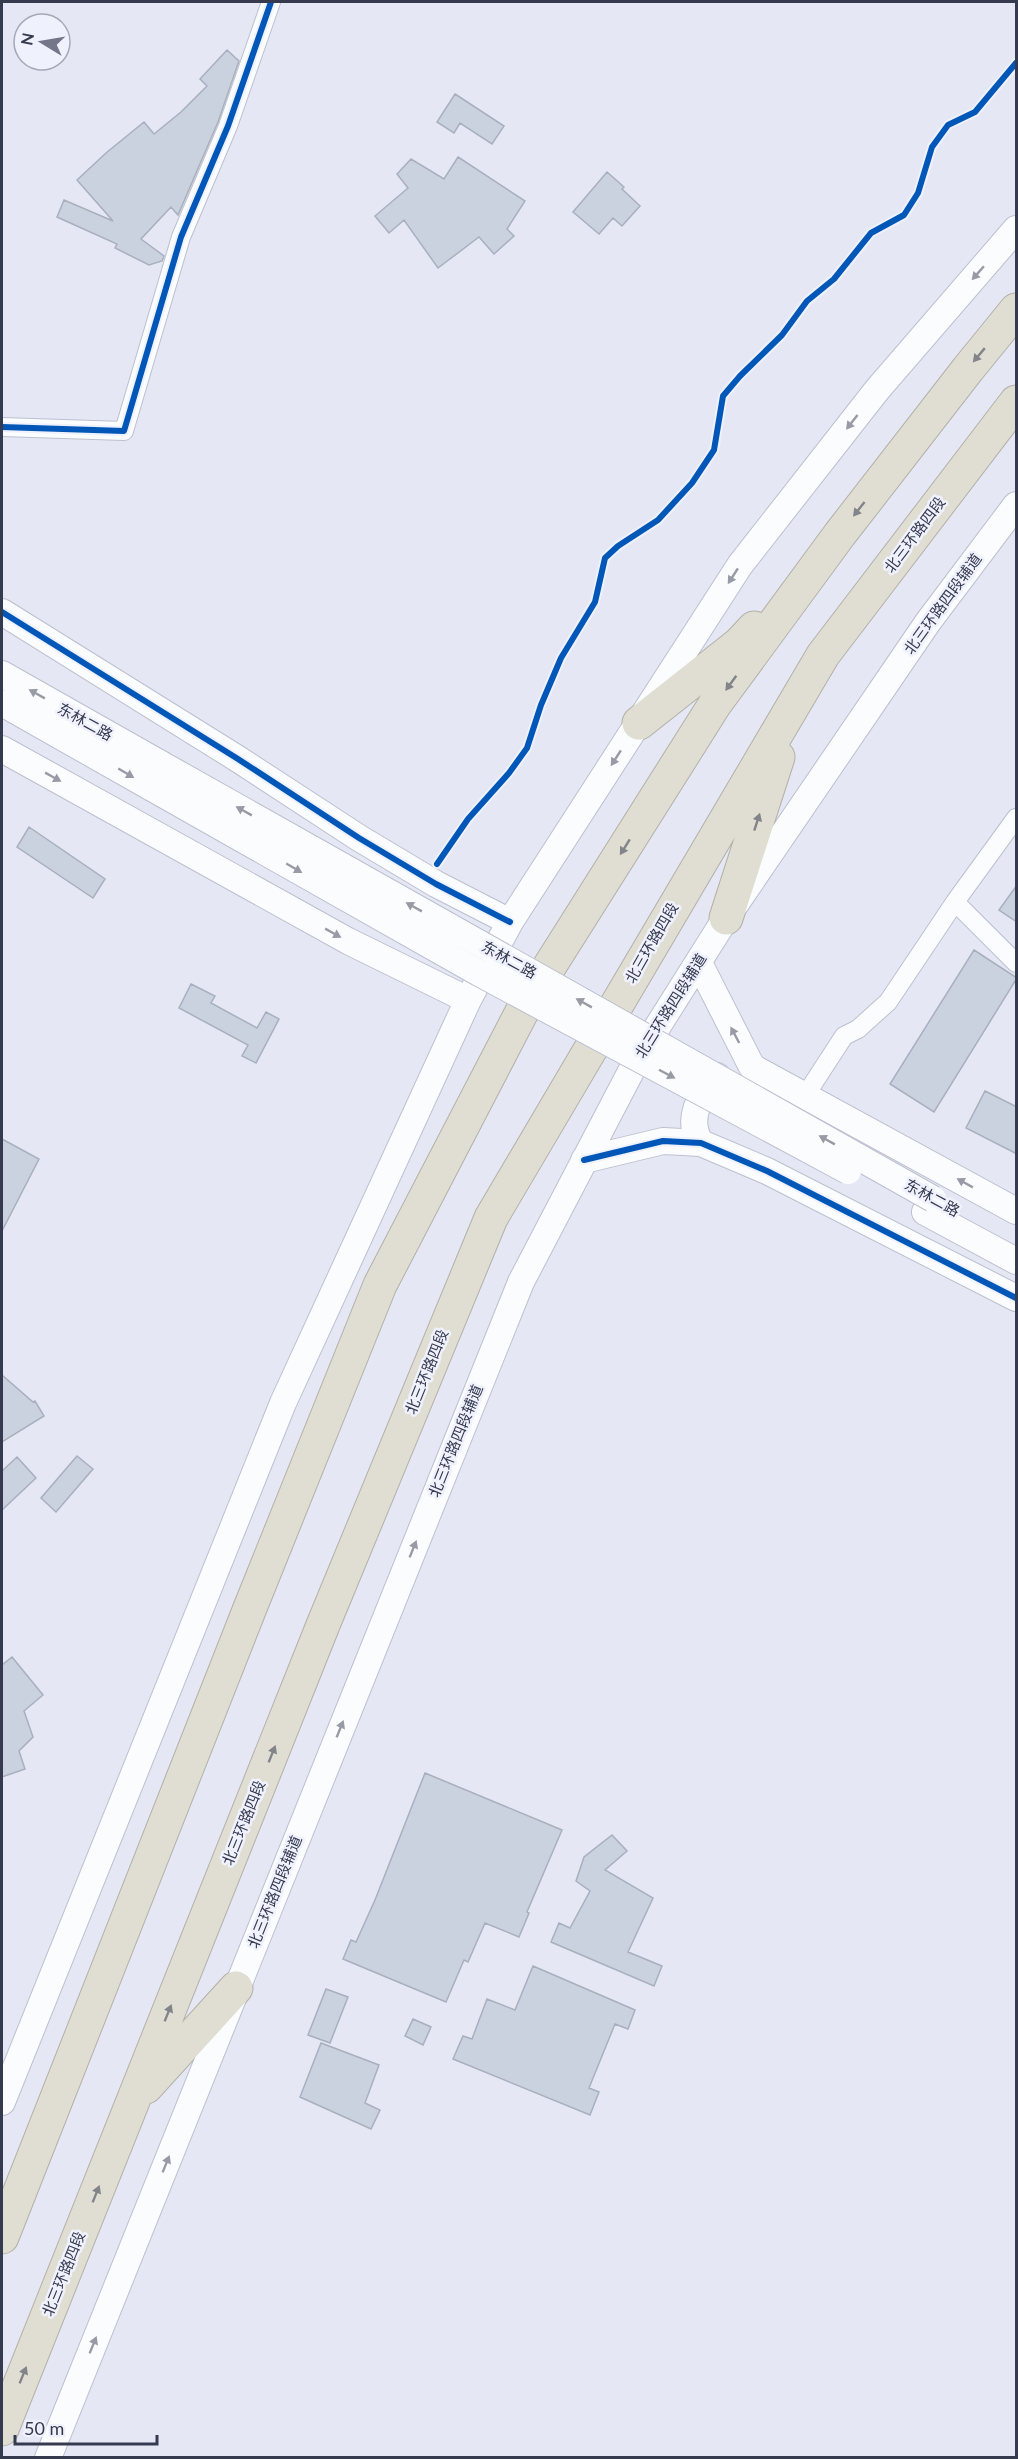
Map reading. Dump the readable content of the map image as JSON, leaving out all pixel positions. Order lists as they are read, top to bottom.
{
  "streets": {
    "highway": ["北三环路四段"],
    "main road": ["北三环路四段辅道", "东林二路"]
  },
  "scale_bar": "50 m",
  "north": "left"
}
